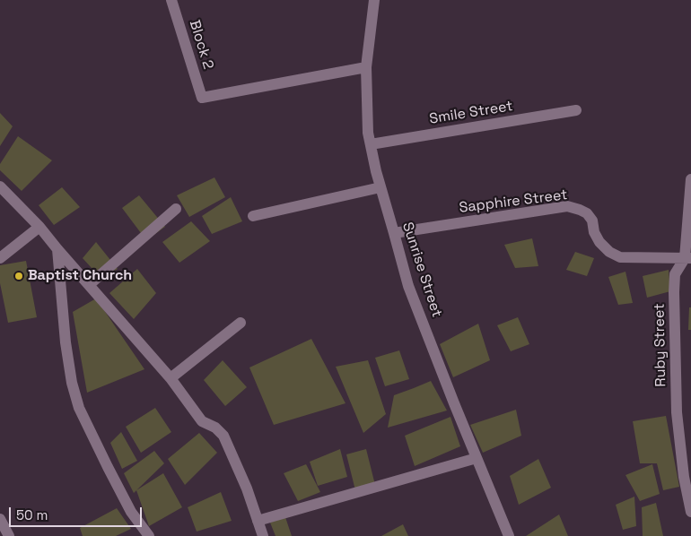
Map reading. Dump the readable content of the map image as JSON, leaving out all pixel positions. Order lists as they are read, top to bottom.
{
  "streets": {
    "street": [
      "Block 2",
      "Smile Street",
      "Sapphire Street",
      "Sunrise Street",
      "Ruby Street"
    ]
  },
  "crossings": [
    ["Block 2", "Sunrise Street"],
    ["Smile Street", "Sunrise Street"],
    ["Sapphire Street", "Sunrise Street"],
    ["Sapphire Street", "Ruby Street"]
  ],
  "places": ["Baptist Church"],
  "scale_bar": "50 m"
}
